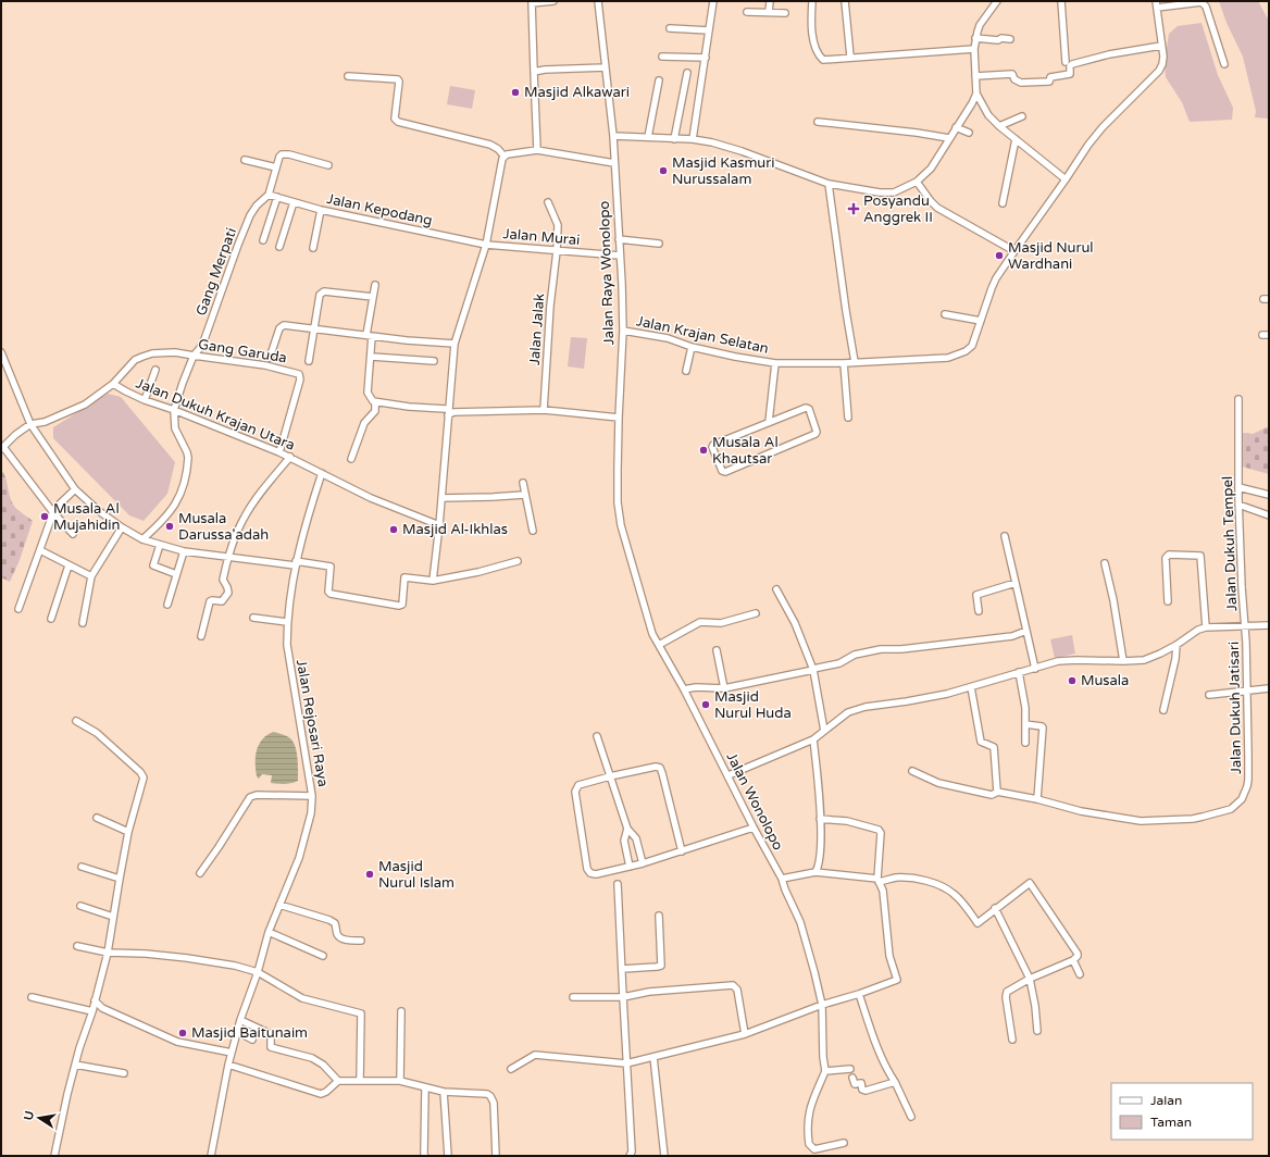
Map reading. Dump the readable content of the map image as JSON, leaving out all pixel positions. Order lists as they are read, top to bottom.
{
  "streets": {
    "street": [
      "Jalan Kepodang",
      "Jalan Murai",
      "Gang Merpati",
      "Jalan Raya Wonolopo",
      "Jalan Jalak",
      "Jalan Krajan Selatan",
      "Gang Garuda",
      "Jalan Dukuh Krajan Utara",
      "Jalan Dukuh Tempel",
      "Jalan Dukuh Jatisari",
      "Jalan Rejosari Raya",
      "Jalan Wonolopo"
    ]
  },
  "crossings": [
    ["Jalan Kepodang", "Jalan Murai"],
    ["Jalan Kepodang", "Gang Merpati"],
    ["Jalan Murai", "Jalan Raya Wonolopo"],
    ["Jalan Murai", "Jalan Jalak"],
    ["Gang Merpati", "Gang Garuda"],
    ["Gang Merpati", "Jalan Dukuh Krajan Utara"],
    ["Jalan Raya Wonolopo", "Jalan Krajan Selatan"],
    ["Jalan Raya Wonolopo", "Jalan Wonolopo"],
    ["Gang Garuda", "Jalan Dukuh Krajan Utara"],
    ["Jalan Dukuh Krajan Utara", "Jalan Rejosari Raya"],
    ["Jalan Dukuh Tempel", "Jalan Dukuh Jatisari"],
    ["Jalan Dukuh Tempel", "Jalan Wonolopo"]
  ],
  "places": {
    "other": [
      "Masjid Alkawari",
      "Masjid Kasmuri Nurussalam",
      "Masjid Nurul Wardhani",
      "Musala Al Khautsar",
      "Musala Al Mujahidin",
      "Musala Darussa'adah",
      "Masjid Al-Ikhlas",
      "Musala",
      "Masjid Nurul Huda",
      "Masjid Nurul Islam",
      "Masjid Baitunaim"
    ],
    "health": ["Posyandu Anggrek II"]
  },
  "legend": ["Jalan", "Taman"],
  "north": "left"
}
